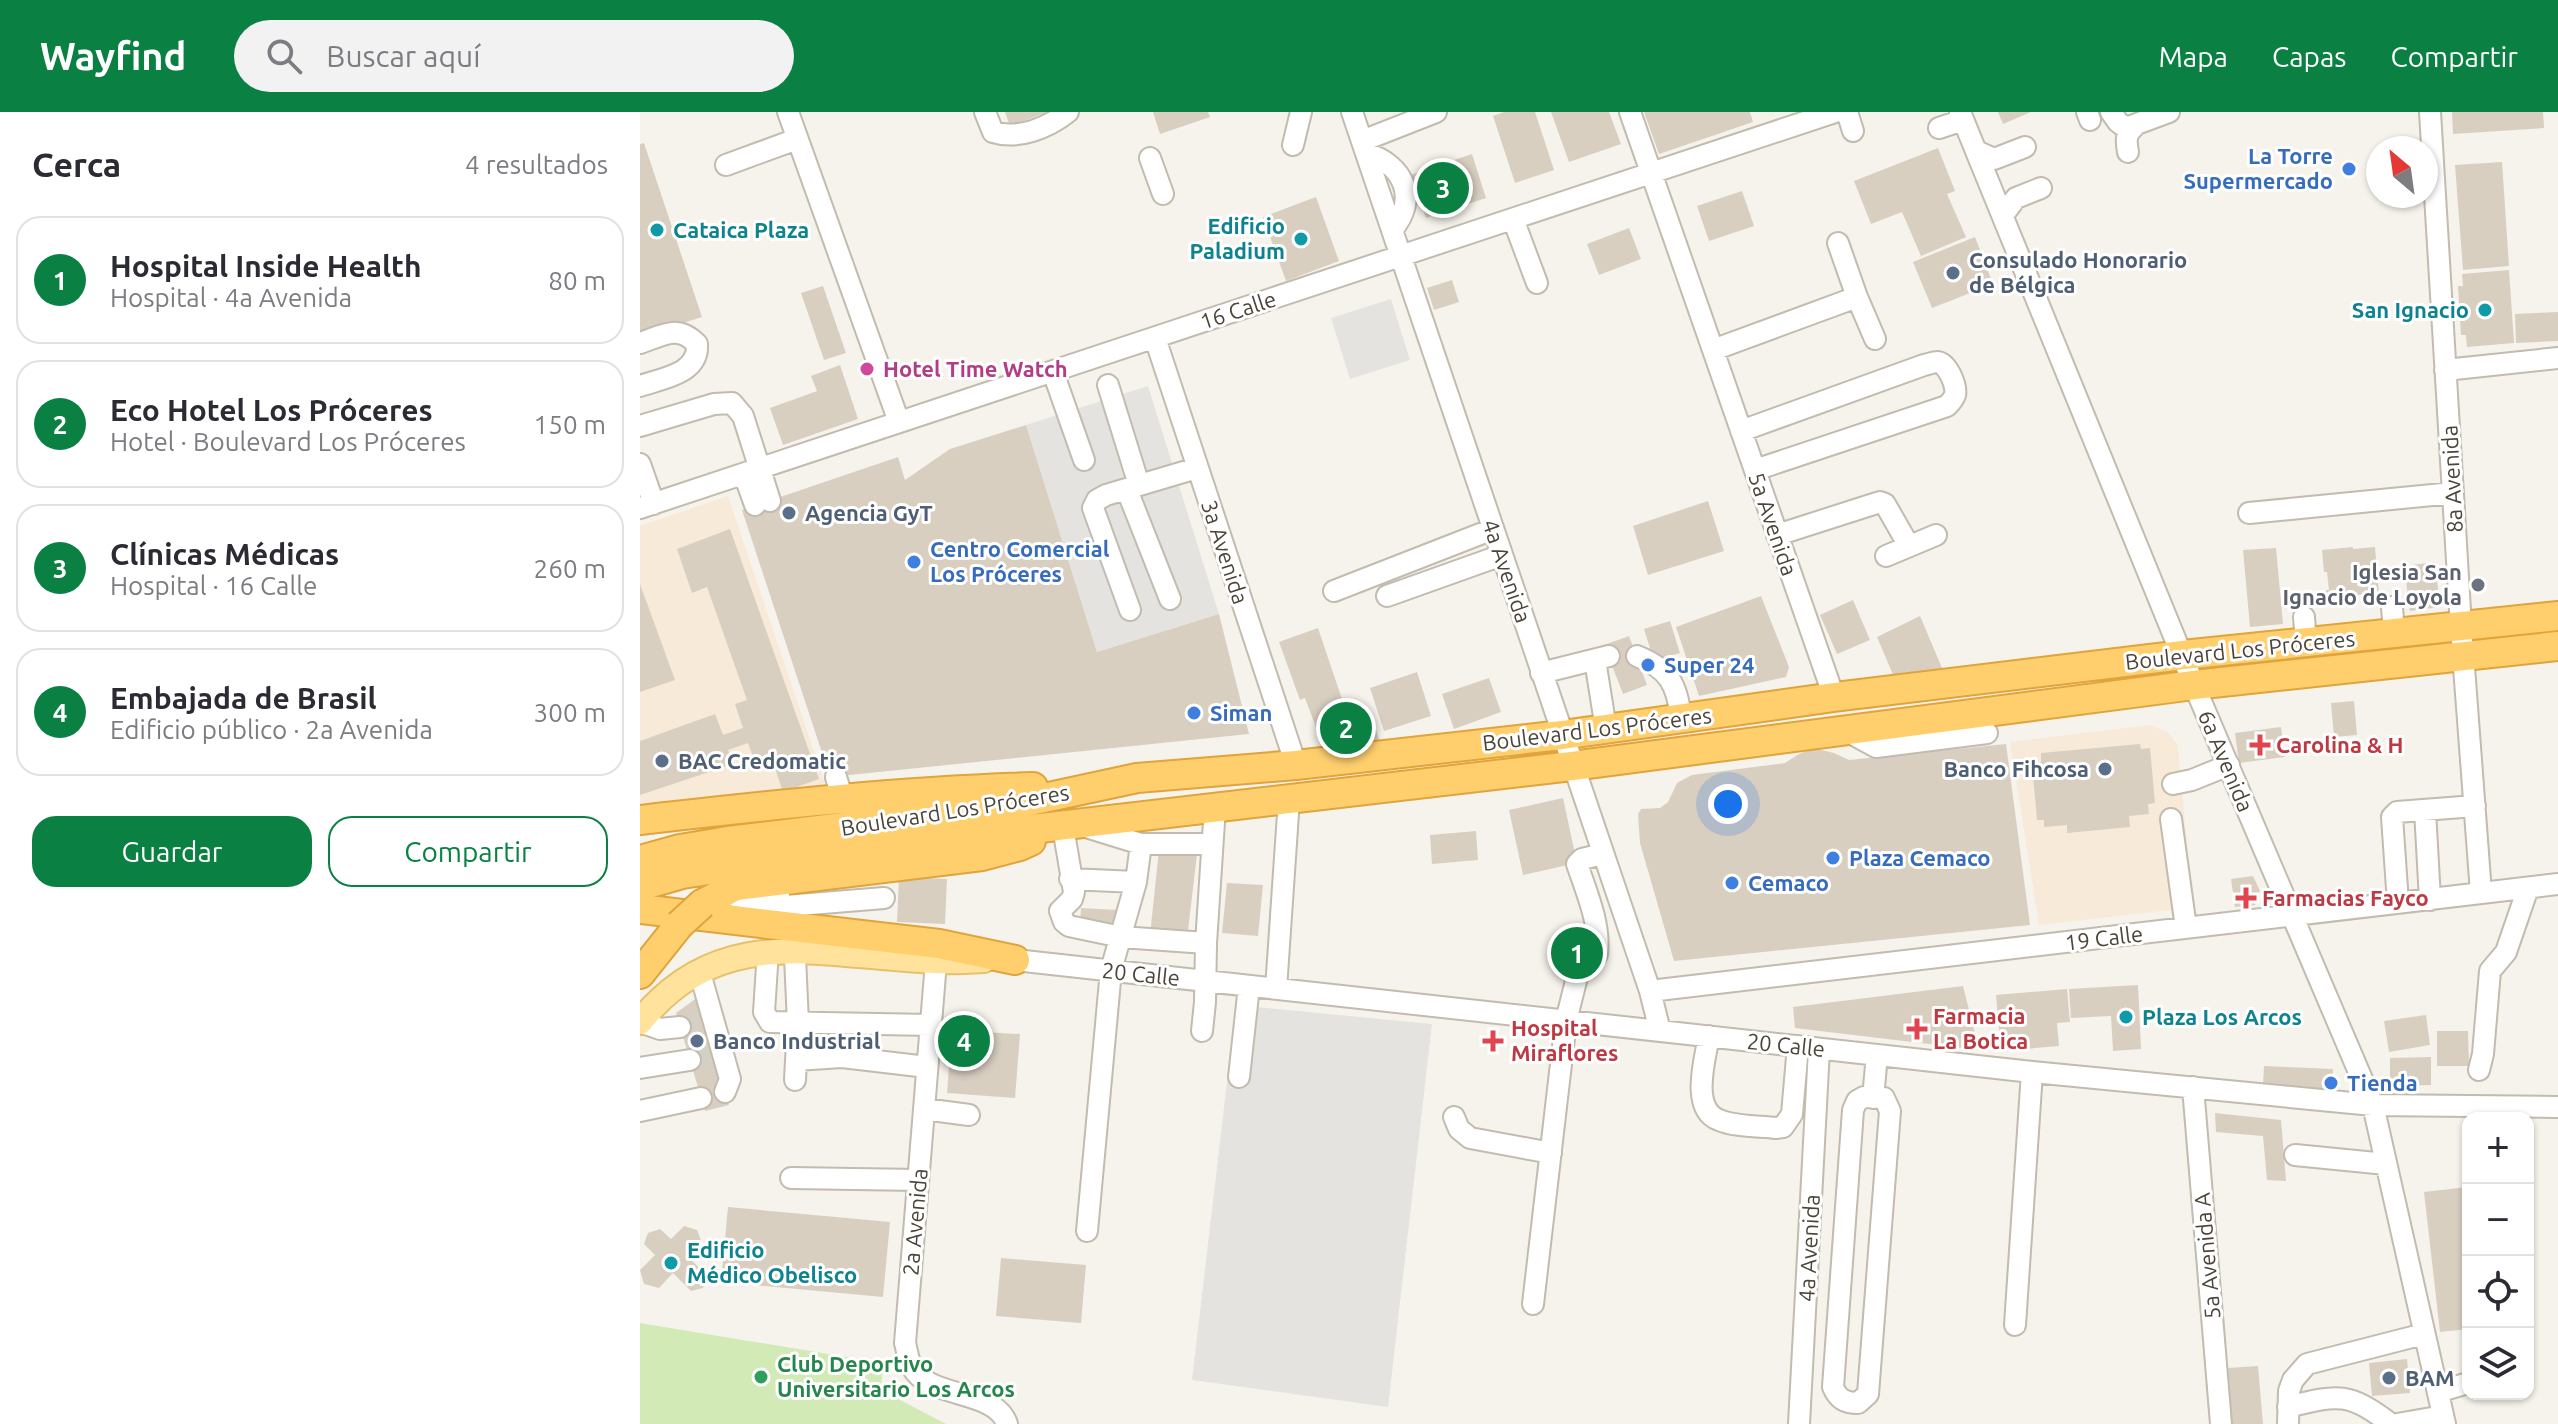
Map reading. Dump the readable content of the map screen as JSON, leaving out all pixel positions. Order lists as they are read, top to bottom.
{
  "streets": {
    "highway": ["Boulevard Los Próceres"],
    "street": [
      "16 Calle",
      "8a Avenida",
      "5a Avenida",
      "3a Avenida",
      "4a Avenida",
      "6a Avenida",
      "19 Calle",
      "20 Calle",
      "2a Avenida",
      "5a Avenida A"
    ]
  },
  "crossings": [
    ["16 Calle", "5a Avenida"],
    ["16 Calle", "3a Avenida"],
    ["16 Calle", "4a Avenida"],
    ["8a Avenida", "Boulevard Los Próceres"],
    ["8a Avenida", "19 Calle"],
    ["5a Avenida", "Boulevard Los Próceres"],
    ["3a Avenida", "Boulevard Los Próceres"],
    ["4a Avenida", "Boulevard Los Próceres"],
    ["4a Avenida", "19 Calle"],
    ["4a Avenida", "20 Calle"],
    ["Boulevard Los Próceres", "6a Avenida"],
    ["6a Avenida", "19 Calle"],
    ["6a Avenida", "20 Calle"],
    ["20 Calle", "5a Avenida A"]
  ],
  "places": {
    "other": [
      "La Torre Supermercado",
      "Cataica Plaza",
      "Edificio Paladium",
      "Consulado Honorario de Bélgica",
      "San Ignacio",
      "Hotel Time Watch",
      "Agencia GyT",
      "Centro Comercial Los Próceres",
      "Iglesia San Ignacio de Loyola",
      "Super 24",
      "Siman",
      "BAC Credomatic",
      "Banco Fihcosa",
      "Plaza Cemaco",
      "Cemaco",
      "Plaza Los Arcos",
      "Banco Industrial",
      "Tienda",
      "Edificio Médico Obelisco",
      "Club Deportivo Universitario Los Arcos",
      "BAM"
    ],
    "health": [
      "Carolina & H",
      "Farmacias Fayco",
      "Farmacia La Botica",
      "Hospital Miraflores"
    ]
  },
  "north": "top left",
  "page": {
    "header": "Wayfind",
    "search": "Buscar aquí",
    "nav": ["Mapa", "Capas", "Compartir"],
    "heading": ["Cerca", "4 resultados"],
    "pins": [
      "3",
      "2",
      "1",
      "4"
    ],
    "list": [
      {
        "mark": "1",
        "name": "Hospital Inside Health",
        "note": "Hospital · 4a Avenida",
        "value": "80 m"
      },
      {
        "mark": "2",
        "name": "Eco Hotel Los Próceres",
        "note": "Hotel · Boulevard Los Próceres",
        "value": "150 m"
      },
      {
        "mark": "3",
        "name": "Clínicas Médicas",
        "note": "Hospital · 16 Calle",
        "value": "260 m"
      },
      {
        "mark": "4",
        "name": "Embajada de Brasil",
        "note": "Edificio público · 2a Avenida",
        "value": "300 m"
      }
    ],
    "buttons": ["Guardar", "Compartir"],
    "map_buttons": ["+", "−"]
  }
}
